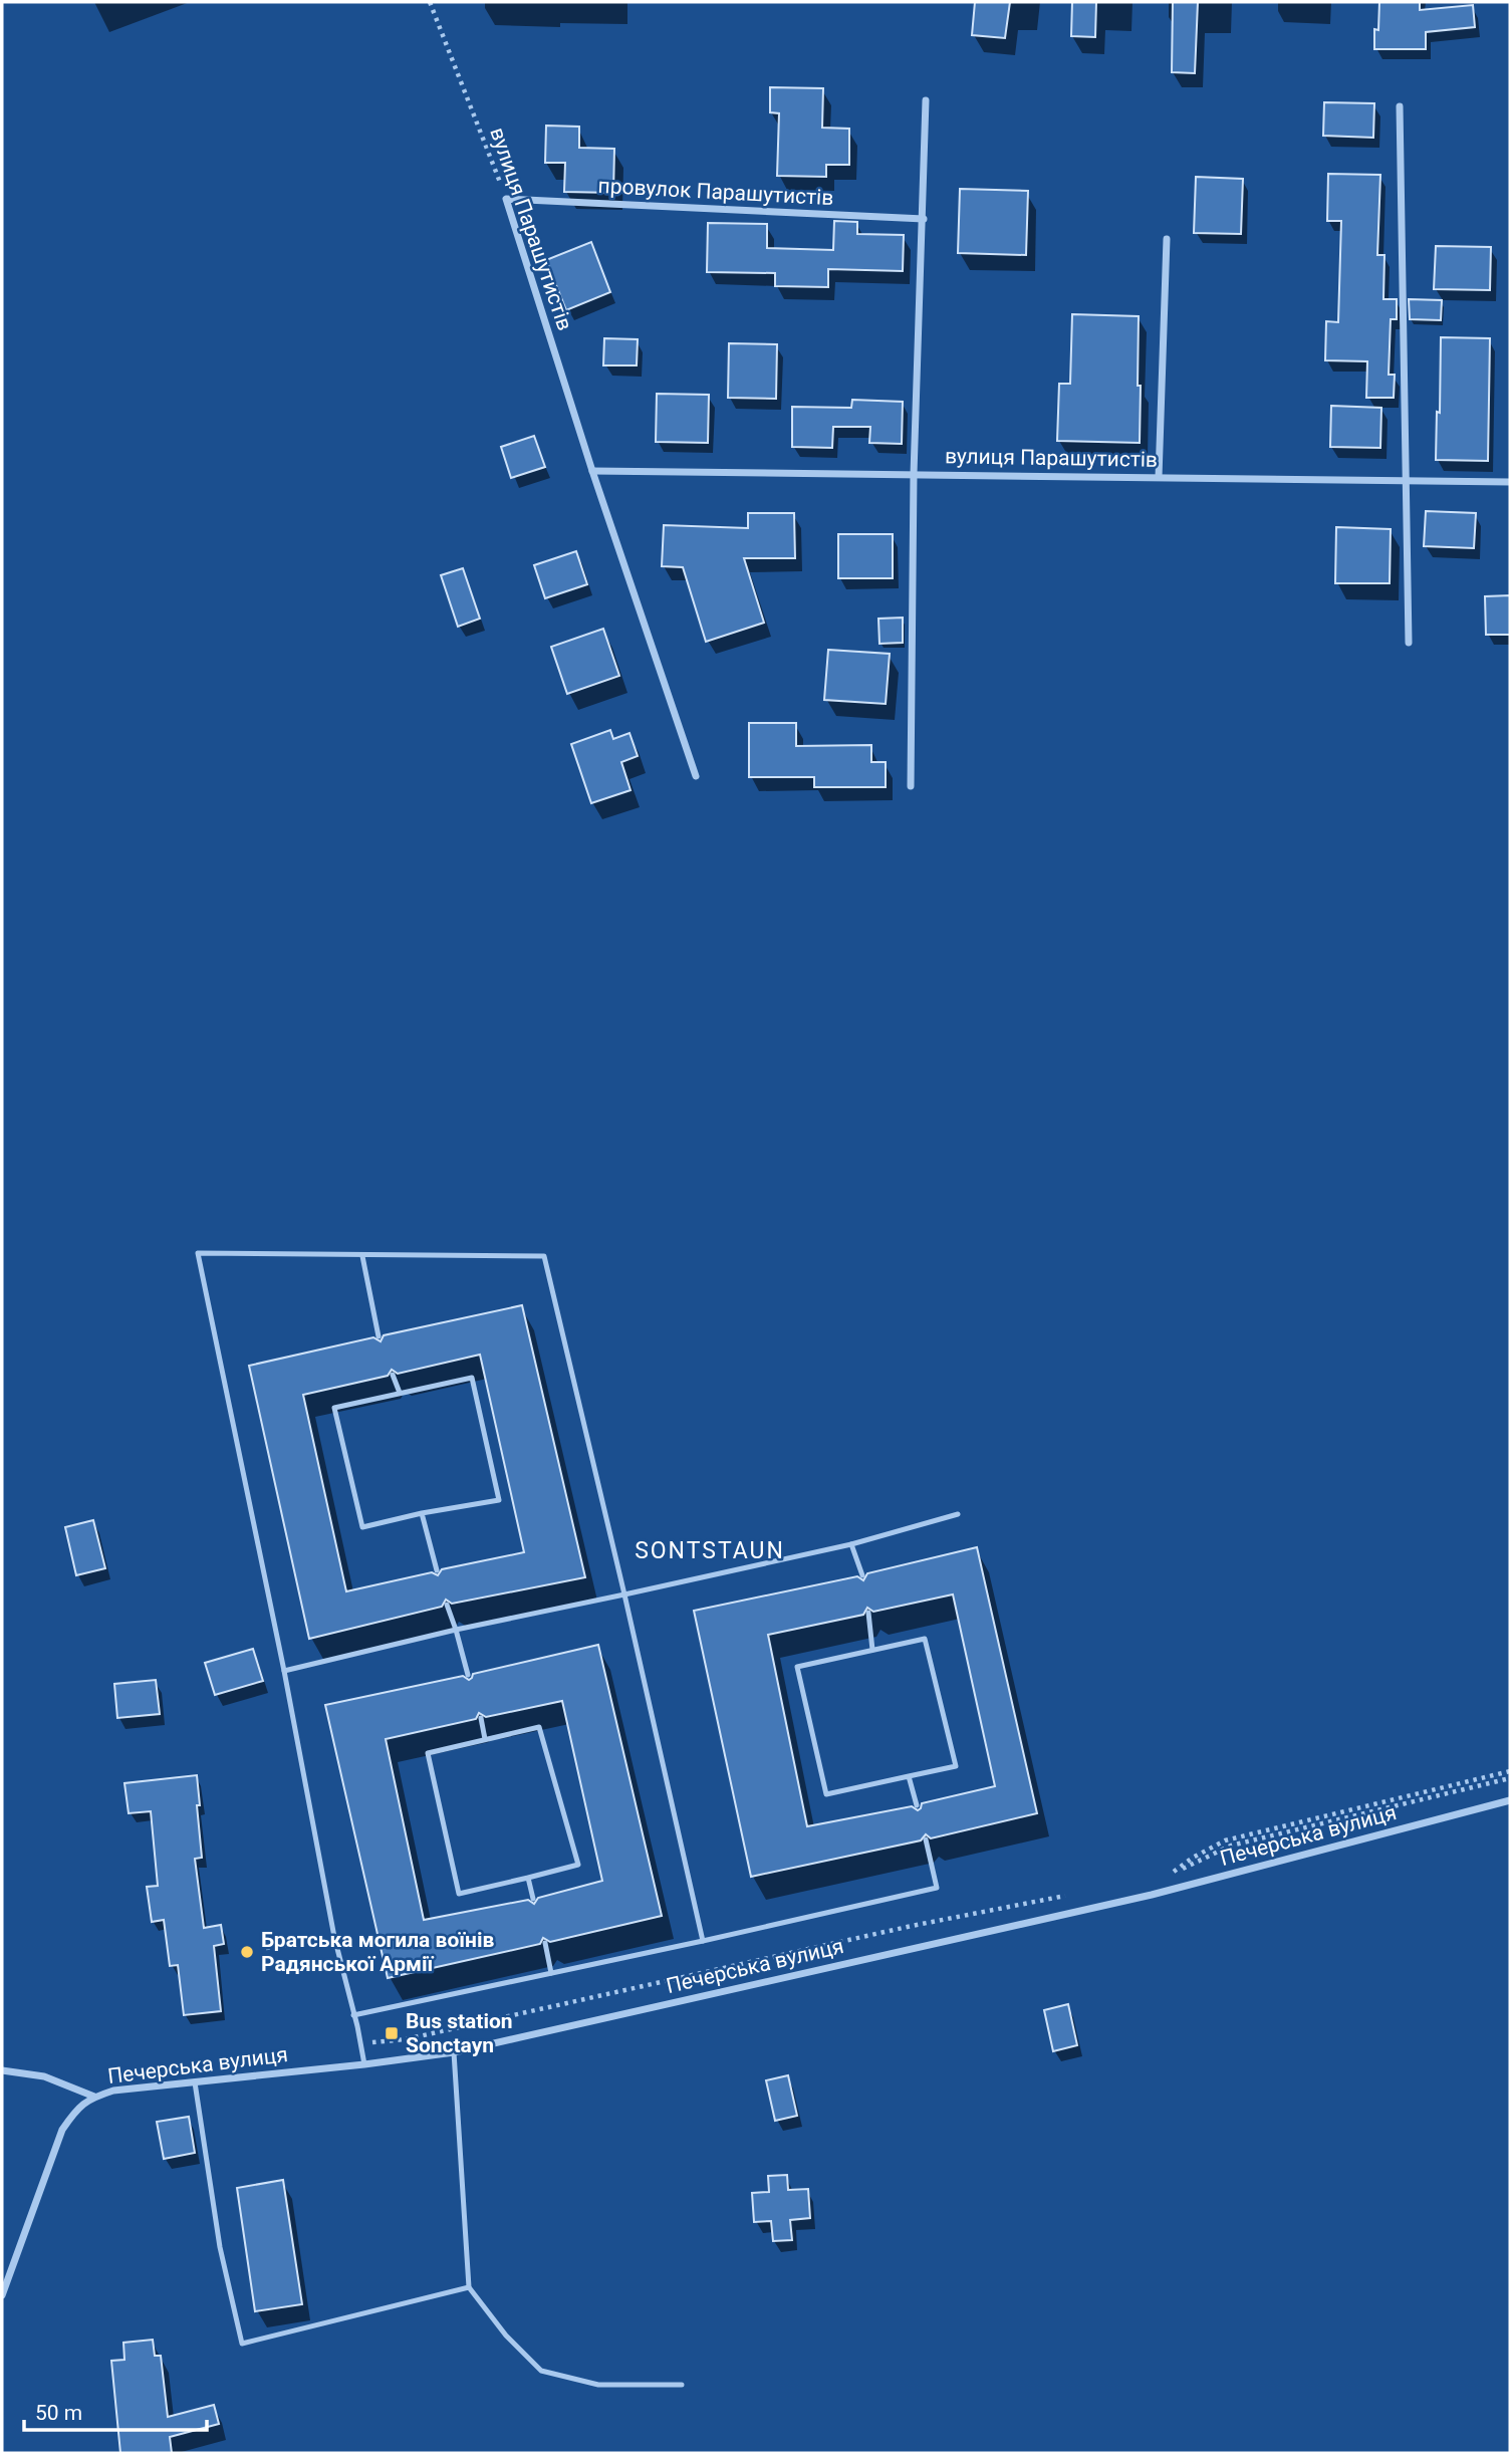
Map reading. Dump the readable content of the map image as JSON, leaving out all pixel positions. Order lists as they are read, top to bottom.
{
  "streets": {
    "street": ["провулок Парашутистів", "вулиця Парашутистів", "Печерська вулиця"]
  },
  "crossings": [
    ["провулок Парашутистів", "вулиця Парашутистів"]
  ],
  "districts": ["SONTSTAUN"],
  "places": {
    "other": ["Братська могила воїнів Радянської Армії"],
    "transit": ["Bus station Sonctayn"]
  },
  "scale_bar": "50 m"
}
